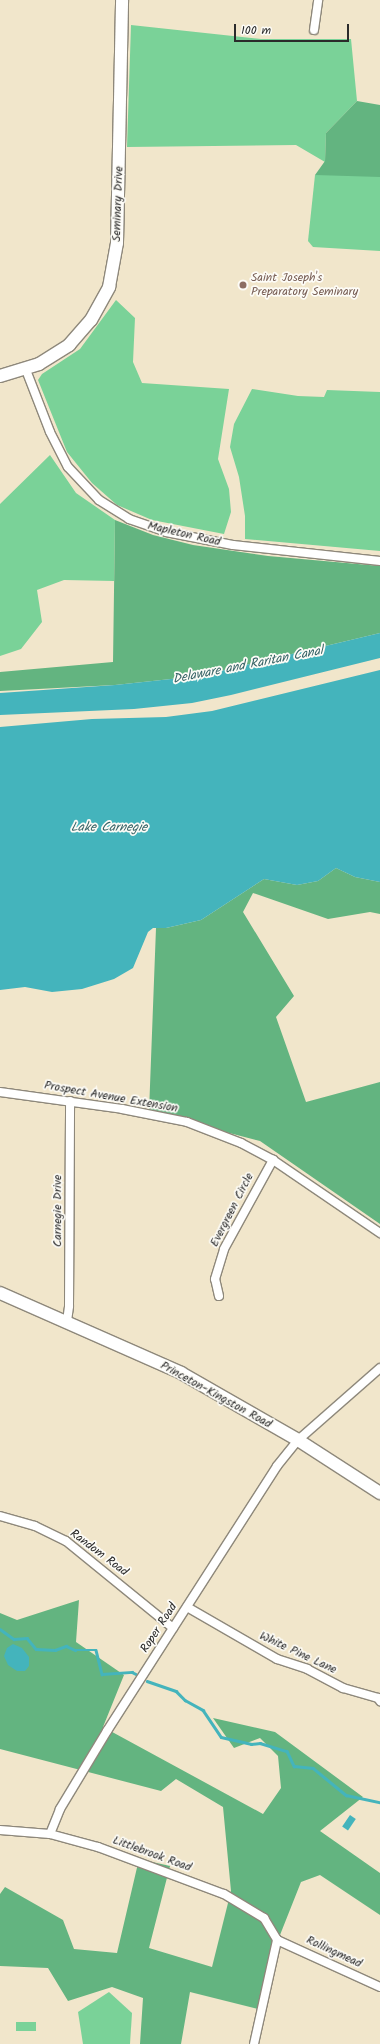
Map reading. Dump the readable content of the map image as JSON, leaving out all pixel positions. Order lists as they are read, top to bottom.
{
  "streets": {
    "street": [
      "Seminary Drive",
      "Mapleton Road",
      "Prospect Avenue Extension",
      "Evergreen Circle",
      "Carnegie Drive",
      "Princeton-Kingston Road",
      "Random Road",
      "Roper Road",
      "White Pine Lane",
      "Littlebrook Road",
      "Rollingmead"
    ]
  },
  "crossings": [
    ["Seminary Drive", "Mapleton Road"],
    ["Prospect Avenue Extension", "Evergreen Circle"],
    ["Prospect Avenue Extension", "Carnegie Drive"],
    ["Carnegie Drive", "Princeton-Kingston Road"],
    ["Princeton-Kingston Road", "Roper Road"],
    ["Random Road", "Roper Road"],
    ["Roper Road", "White Pine Lane"],
    ["Roper Road", "Littlebrook Road"],
    ["Littlebrook Road", "Rollingmead"]
  ],
  "water": ["Delaware and Raritan Canal", "Lake Carnegie"],
  "places": ["Saint Joseph's Preparatory Seminary"],
  "scale_bar": "100 m"
}
